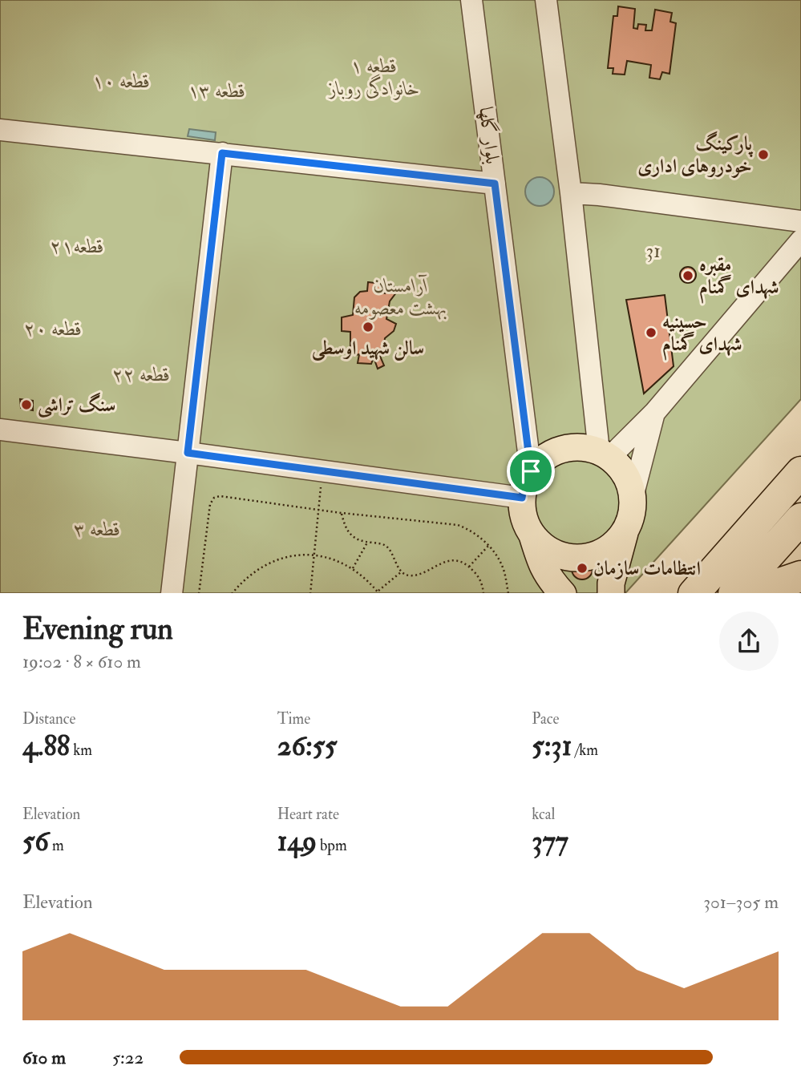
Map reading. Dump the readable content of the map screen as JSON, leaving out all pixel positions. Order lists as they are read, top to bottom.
{
  "streets": {
    "lane": ["بلوار گلها"]
  },
  "parks": [
    "قطعه ۱ خانوادگی روباز",
    "قطعه ۱۰",
    "قطعه ۱۳",
    "قطعه۲۱",
    "31",
    "آرامستان بهشت معصومه",
    "قطعه ۲۰",
    "قطعه ۲۲",
    "قطعه ۳"
  ],
  "places": [
    "پارکینگ خودروهای اداری",
    "مقبره شهدای گمنام",
    "سالن شهید اوسطی",
    "حسینیه شهدای گمنام",
    "سنگ تراشی",
    "انتظامات سازمان"
  ],
  "page": {
    "heading": ["Evening run", "19:02 · 8 × 610 m"],
    "stats": [
      ["Distance", "4.88 km"],
      ["Time", "26:55"],
      ["Pace", "5:31 /km"],
      ["Elevation", "56 m"],
      ["Heart rate", "149 bpm"],
      ["kcal", "377"]
    ],
    "chart": ["Elevation", "301–305 m"],
    "list": [
      {
        "name": "610 m",
        "note": "5:22"
      }
    ]
  }
}
